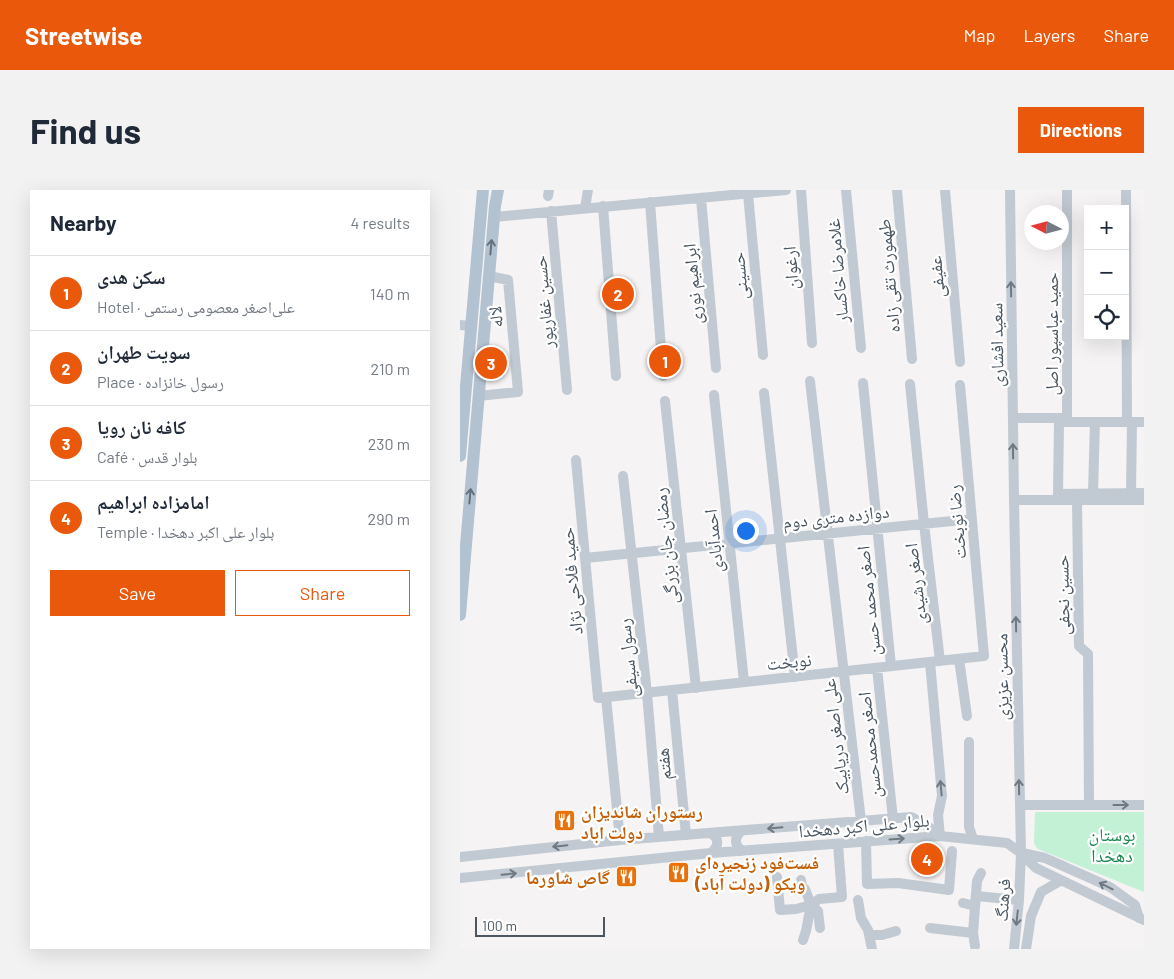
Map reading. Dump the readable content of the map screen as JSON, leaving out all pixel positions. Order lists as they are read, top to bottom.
{
  "streets": {
    "street": [
      "ارغوان",
      "غلامرضا خاکسار",
      "حسینی",
      "طهمورث تقی زاده",
      "عفیفی",
      "ابراهیم نوری",
      "حسین غفارپور",
      "لاله",
      "حمید عباسپور اصل",
      "سعید افشاری",
      "دوازده متری دوم",
      "رضا نوبخت",
      "احمدآبادی",
      "رمضان جان بزرگی",
      "حمید فلاحی نژاد",
      "اصغر رشیدی",
      "حسین نجفی",
      "اصغر محمد حسن",
      "رسول سیفی",
      "نوبخت",
      "محسن عزیزی",
      "علی اصغر دریابیک",
      "اصغر محمدحسن",
      "هفتم",
      "بلوار علی اکبر دهخدا",
      "فرهنگ"
    ]
  },
  "crossings": [
    ["سعید افشاری", "محسن عزیزی"],
    ["دوازده متری دوم", "رضا نوبخت"],
    ["دوازده متری دوم", "احمدآبادی"],
    ["دوازده متری دوم", "رمضان جان بزرگی"],
    ["دوازده متری دوم", "حمید فلاحی نژاد"],
    ["دوازده متری دوم", "اصغر رشیدی"],
    ["دوازده متری دوم", "اصغر محمد حسن"],
    ["دوازده متری دوم", "رسول سیفی"],
    ["دوازده متری دوم", "علی اصغر دریابیک"],
    ["رضا نوبخت", "نوبخت"],
    ["احمدآبادی", "نوبخت"],
    ["رمضان جان بزرگی", "نوبخت"],
    ["حمید فلاحی نژاد", "نوبخت"],
    ["حمید فلاحی نژاد", "بلوار علی اکبر دهخدا"],
    ["اصغر رشیدی", "نوبخت"],
    ["اصغر رشیدی", "بلوار علی اکبر دهخدا"],
    ["اصغر محمد حسن", "نوبخت"],
    ["رسول سیفی", "نوبخت"],
    ["رسول سیفی", "بلوار علی اکبر دهخدا"],
    ["نوبخت", "علی اصغر دریابیک"],
    ["نوبخت", "اصغر محمدحسن"],
    ["نوبخت", "هفتم"],
    ["محسن عزیزی", "فرهنگ"],
    ["علی اصغر دریابیک", "بلوار علی اکبر دهخدا"],
    ["اصغر محمدحسن", "بلوار علی اکبر دهخدا"],
    ["هفتم", "بلوار علی اکبر دهخدا"]
  ],
  "one_way": ["سعید افشاری"],
  "parks": ["بوستان دهخدا"],
  "places": {
    "restaurant": ["رستوران شاندیزان دولت اباد", "فست‌فود زنجیره‌ای ویکو (دولت آباد)", "گاص شاورما"]
  },
  "scale_bar": "100 m",
  "north": "left",
  "page": {
    "header": "Streetwise",
    "nav": ["Map", "Layers", "Share"],
    "buttons": [
      "Directions",
      ["Save", "Share"]
    ],
    "title": "Find us",
    "heading": ["Nearby", "4 results"],
    "map_buttons": ["+", "−"],
    "list": [
      {
        "mark": "1",
        "name": "سكن هدى",
        "note": "Hotel · علی‌اصغر معصومی رستمی",
        "value": "140 m"
      },
      {
        "mark": "2",
        "name": "سويت طهران",
        "note": "Place · رسول خانزاده",
        "value": "210 m"
      },
      {
        "mark": "3",
        "name": "کافه نان رویا",
        "note": "Café · بلوار قدس",
        "value": "230 m"
      },
      {
        "mark": "4",
        "name": "امامزاده ابراهیم",
        "note": "Temple · بلوار علی اکبر دهخدا",
        "value": "290 m"
      }
    ],
    "pins": [
      "2",
      "1",
      "3",
      "4"
    ],
    "scale": "100 m"
  }
}
